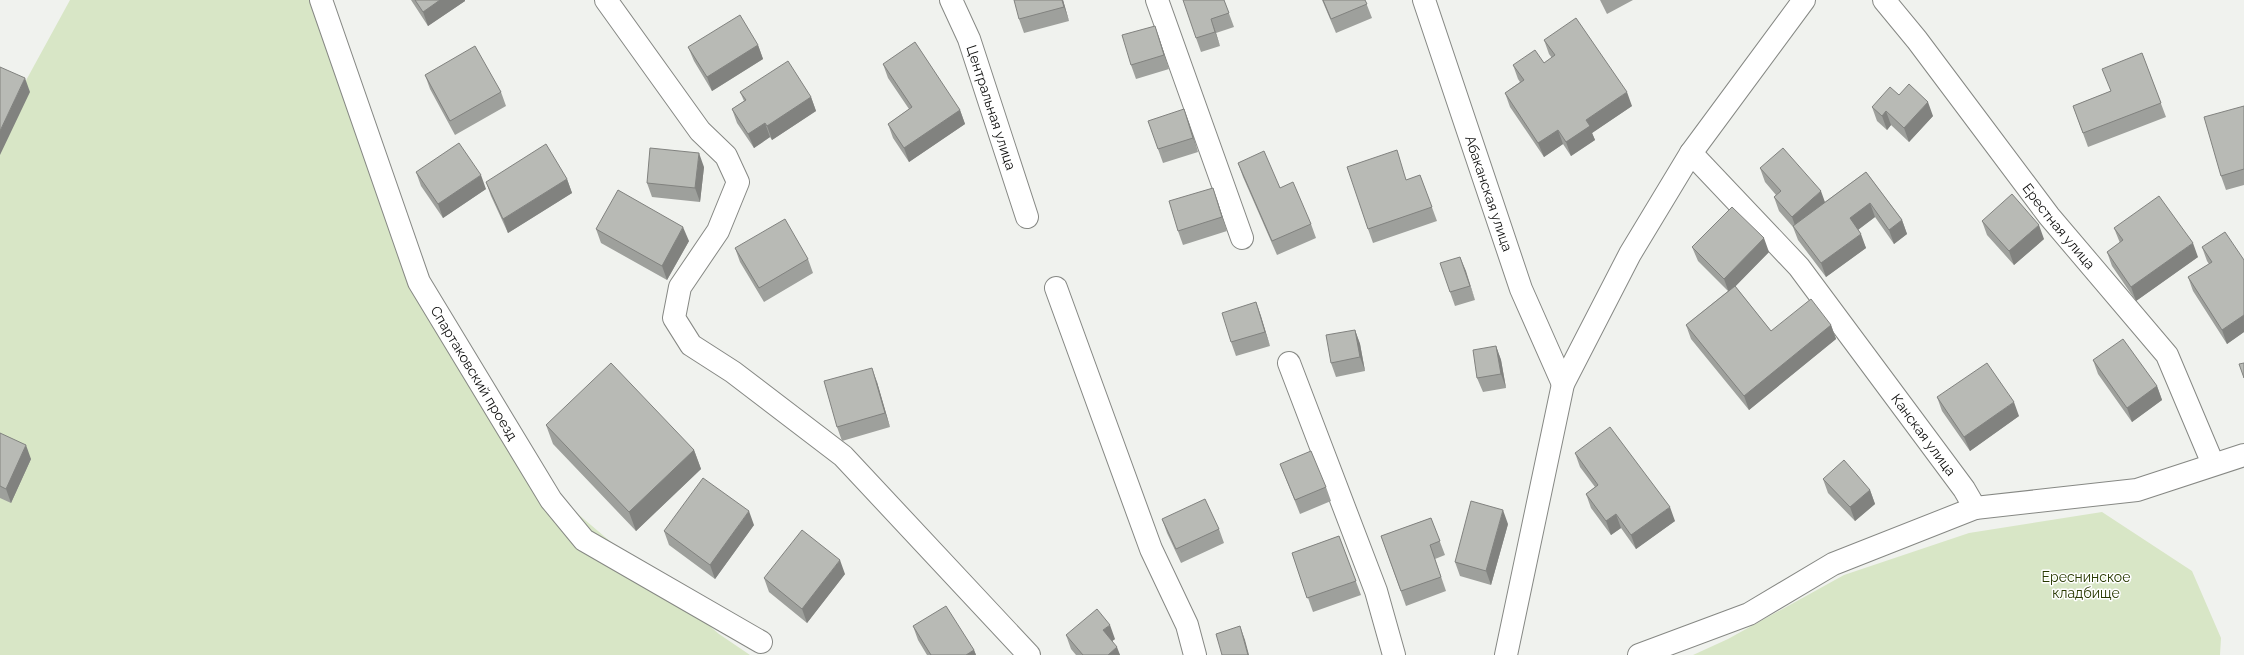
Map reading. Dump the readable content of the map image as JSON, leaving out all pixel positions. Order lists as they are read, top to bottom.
{
  "streets": {
    "street": [
      "Центральная улица",
      "Абаканская улица",
      "Ерестная улица",
      "Спартаковский проезд",
      "Канская улица"
    ]
  },
  "parks": ["Ереснинское кладбище"]
}
